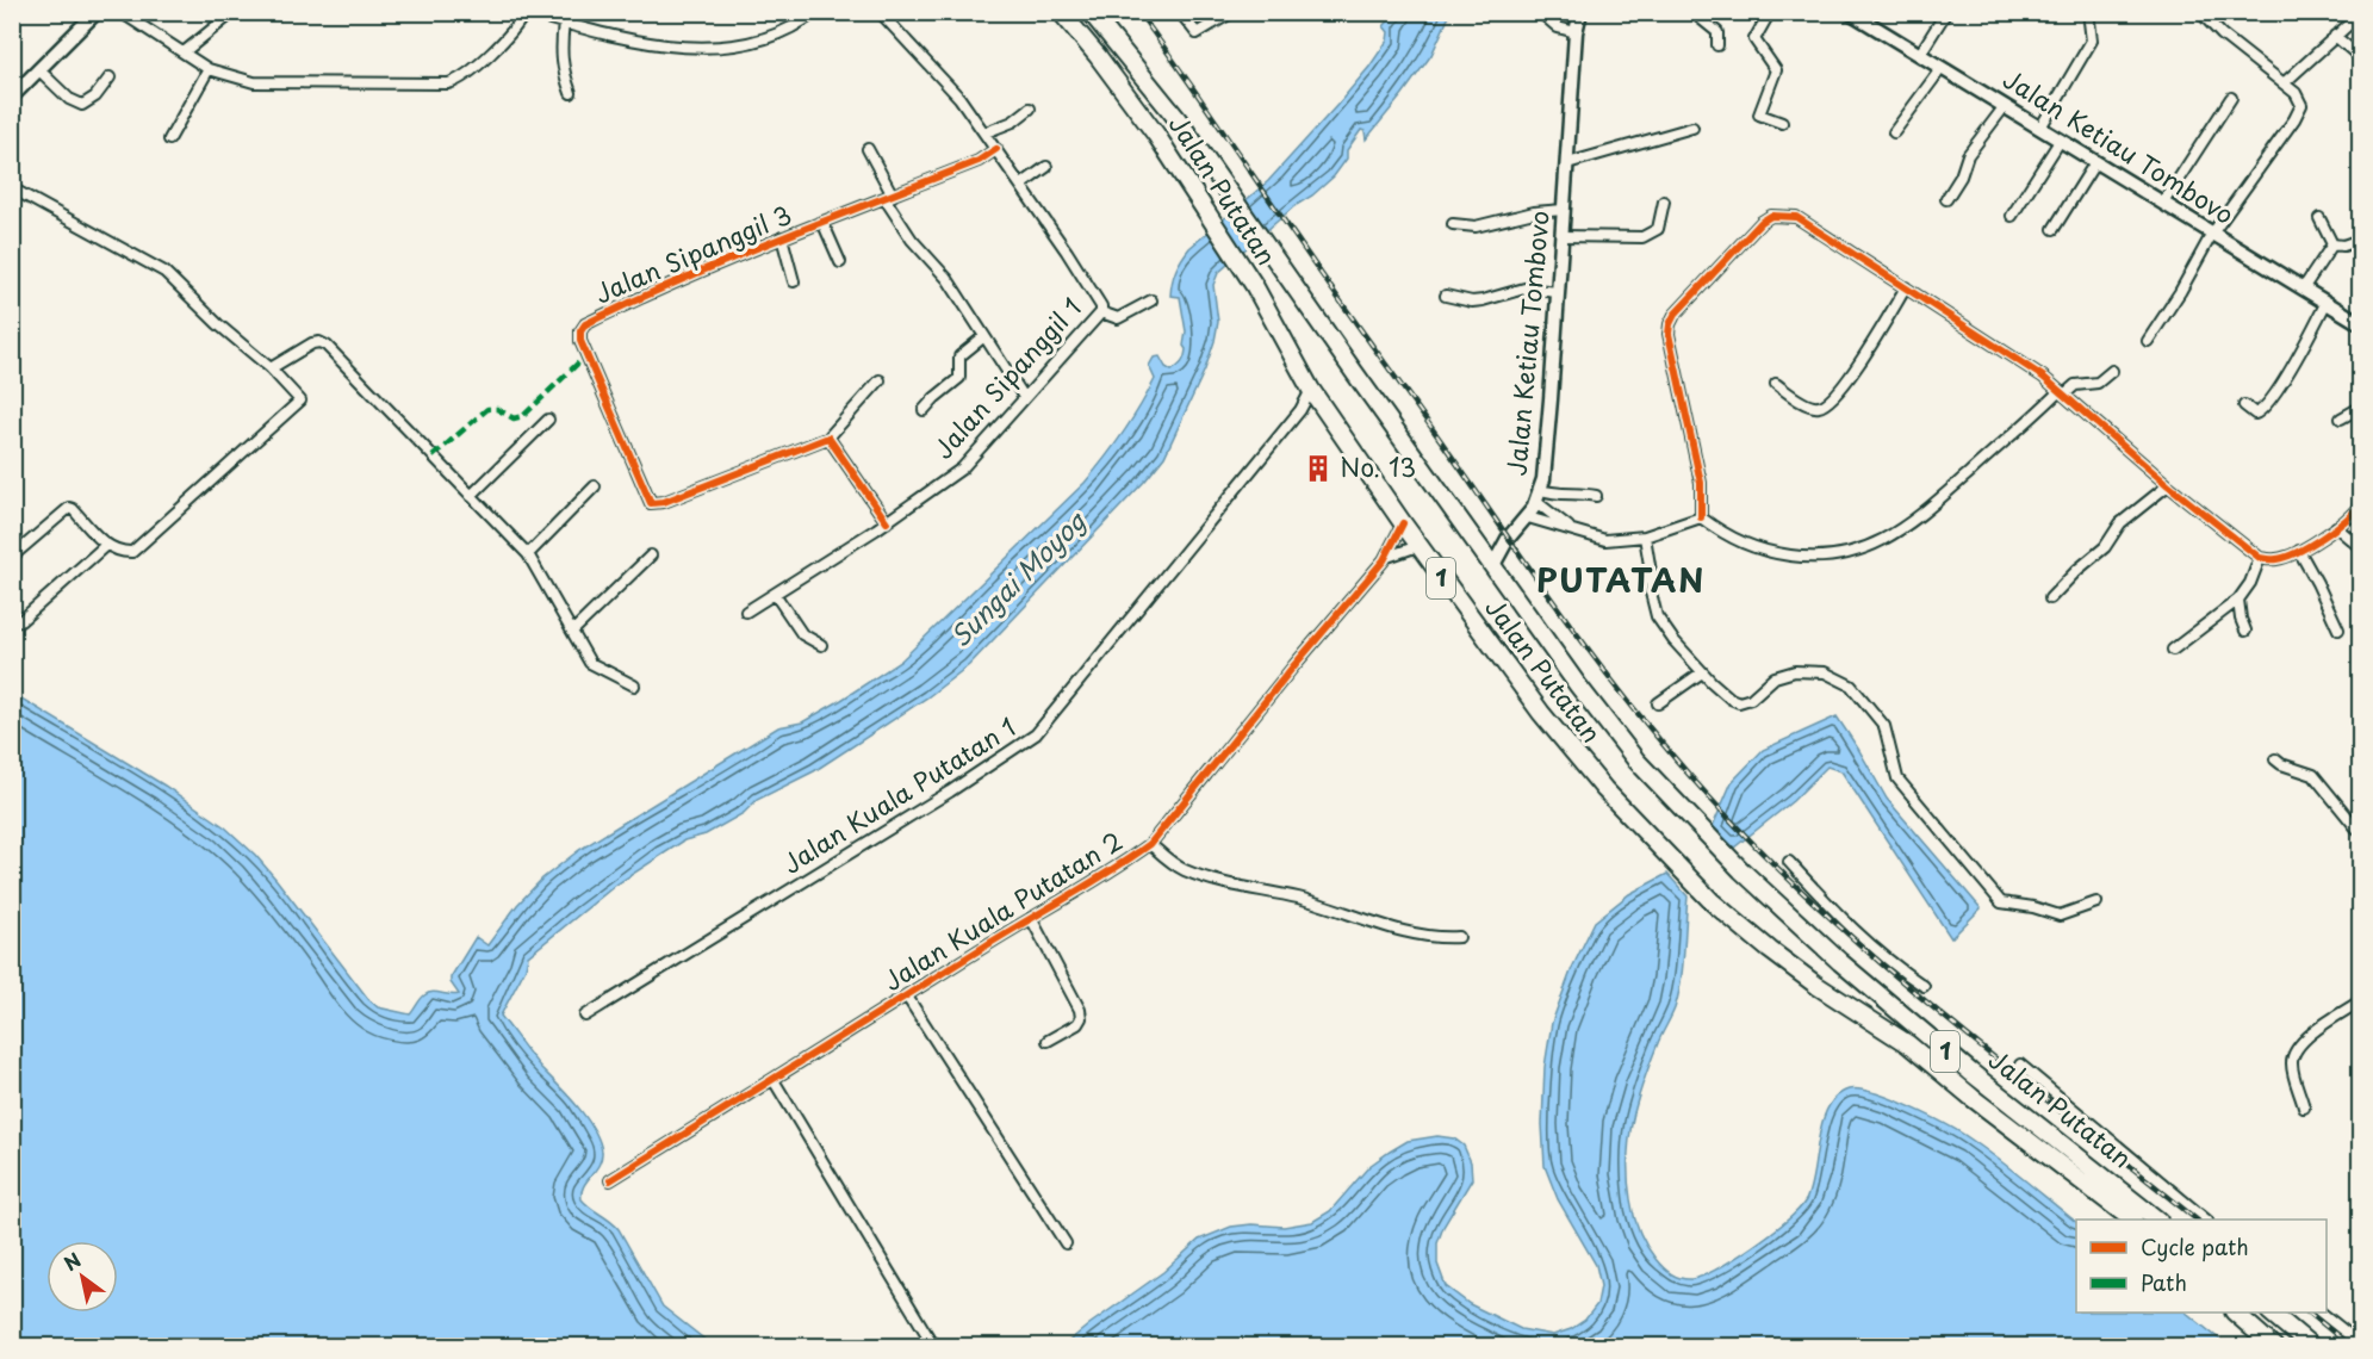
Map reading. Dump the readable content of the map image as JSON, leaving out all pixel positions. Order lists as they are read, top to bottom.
{
  "streets": {
    "highway": ["Jalan Putatan", "1"],
    "street": [
      "Jalan Ketiau Tombovo",
      "Jalan Sipanggil 3",
      "Jalan Sipanggil 1",
      "Jalan Kuala Putatan 1",
      "Jalan Kuala Putatan 2"
    ]
  },
  "crossings": [
    ["Jalan Ketiau Tombovo", "Jalan Putatan"],
    ["Jalan Putatan", "Jalan Kuala Putatan 1"],
    ["Jalan Putatan", "Jalan Kuala Putatan 2"],
    ["Jalan Sipanggil 3", "Jalan Sipanggil 1"]
  ],
  "districts": ["PUTATAN"],
  "water": ["Sungai Moyog"],
  "places": {
    "building": ["No. 13"]
  },
  "legend": ["Cycle path", "Path"],
  "north": "top left"
}
